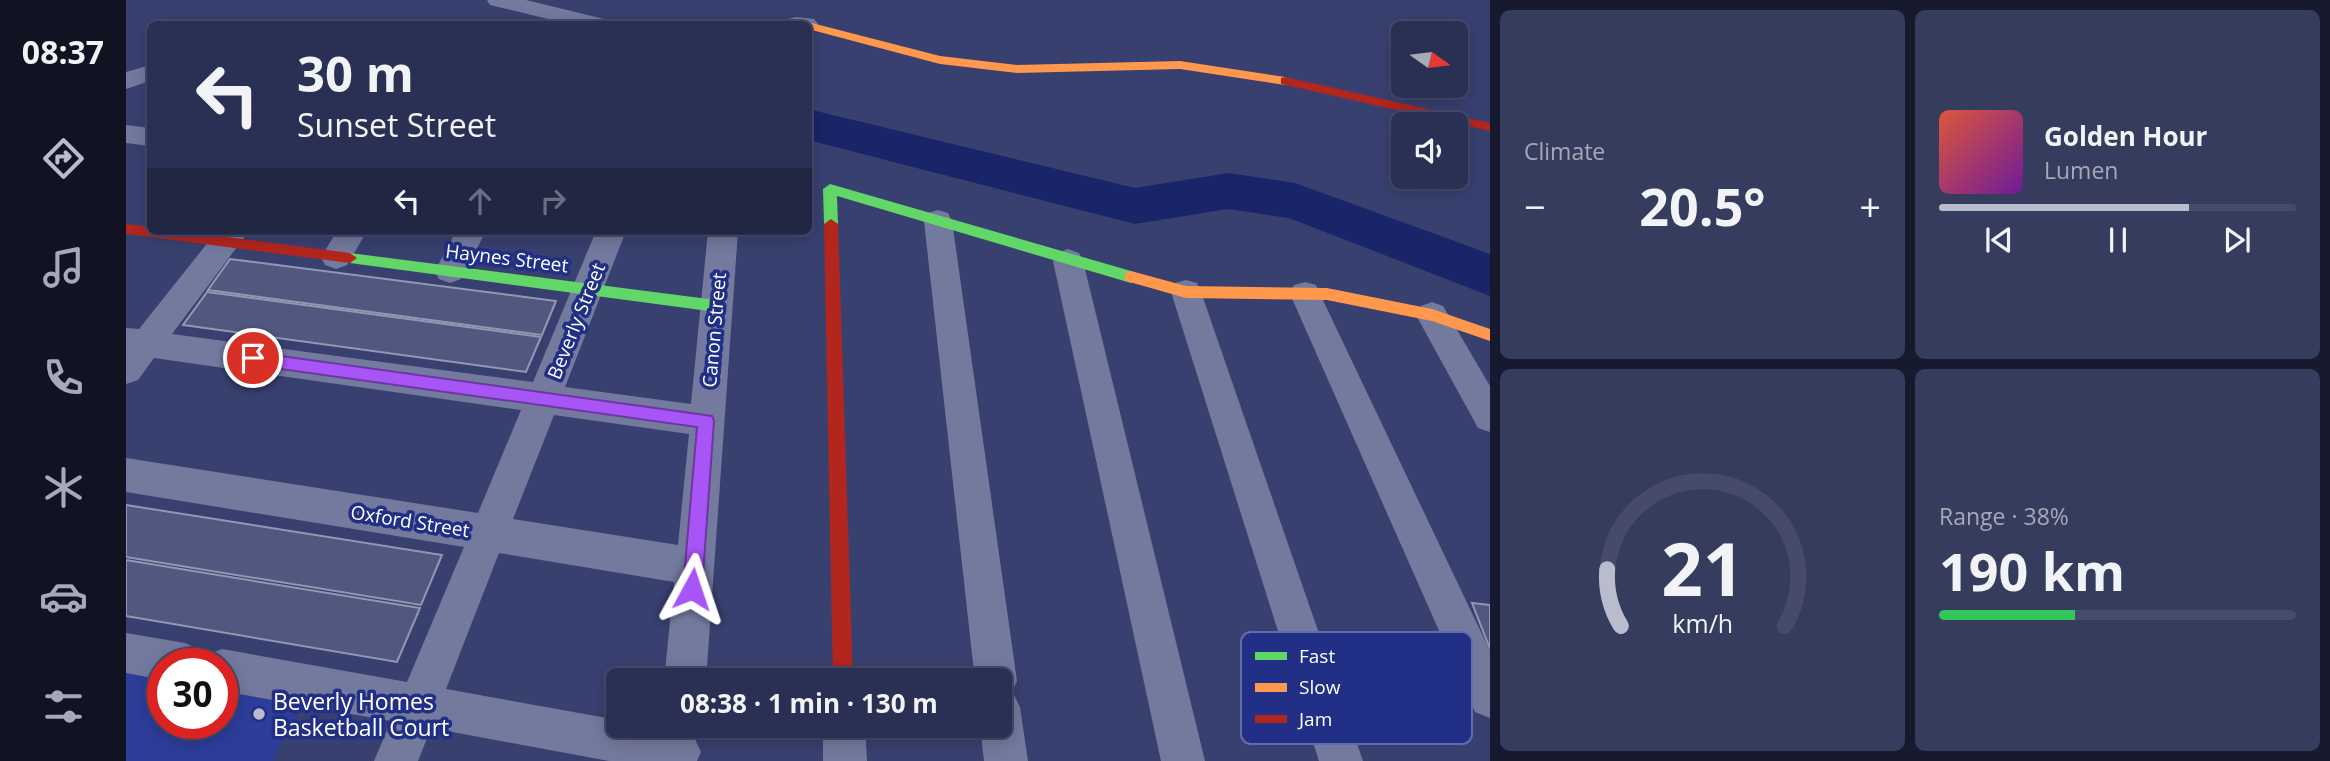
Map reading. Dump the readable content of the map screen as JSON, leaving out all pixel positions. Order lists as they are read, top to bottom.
{
  "streets": {
    "street": [
      "Haynes Street",
      "Beverly Street",
      "Canon Street",
      "Oxford Street"
    ]
  },
  "crossings": [
    ["Haynes Street", "Beverly Street"],
    ["Haynes Street", "Canon Street"],
    ["Beverly Street", "Oxford Street"],
    ["Canon Street", "Oxford Street"]
  ],
  "places": ["Beverly Homes Basketball Court"],
  "legend": ["Fast", "Slow", "Jam"],
  "north": "right",
  "page": {
    "tabs": "08:37",
    "tile": [
      "Climate",
      ["Range · 38%", "190 km"]
    ],
    "turn": ["30 m", "Sunset Street"],
    "song": ["Golden Hour", "Lumen"],
    "heat": ["−", "20.5°", "+"],
    "limit": "30",
    "trip": "08:38 · 1 min · 130 m",
    "gauge": ["21", "km/h"]
  }
}
